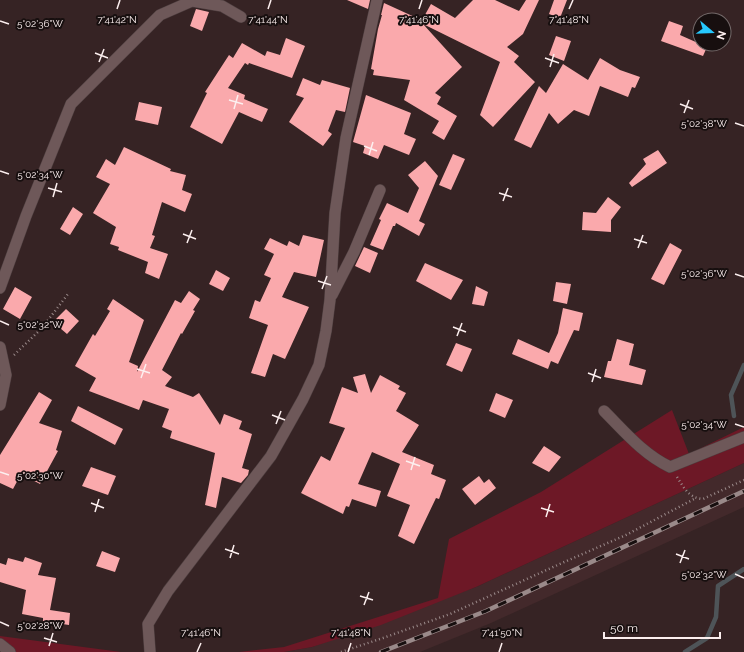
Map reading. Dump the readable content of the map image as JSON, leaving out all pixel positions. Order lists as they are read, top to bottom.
{
  "scale_bar": "50 m",
  "north": "right",
  "coordinates": [
    "7°41'42\"N",
    "7°41'44\"N",
    "7°41'46\"N",
    "7°41'48\"N",
    "5°02'36\"W",
    "5°02'38\"W",
    "5°02'34\"W",
    "5°02'32\"W",
    "5°02'30\"W",
    "5°02'28\"W",
    "7°41'50\"N"
  ]
}
